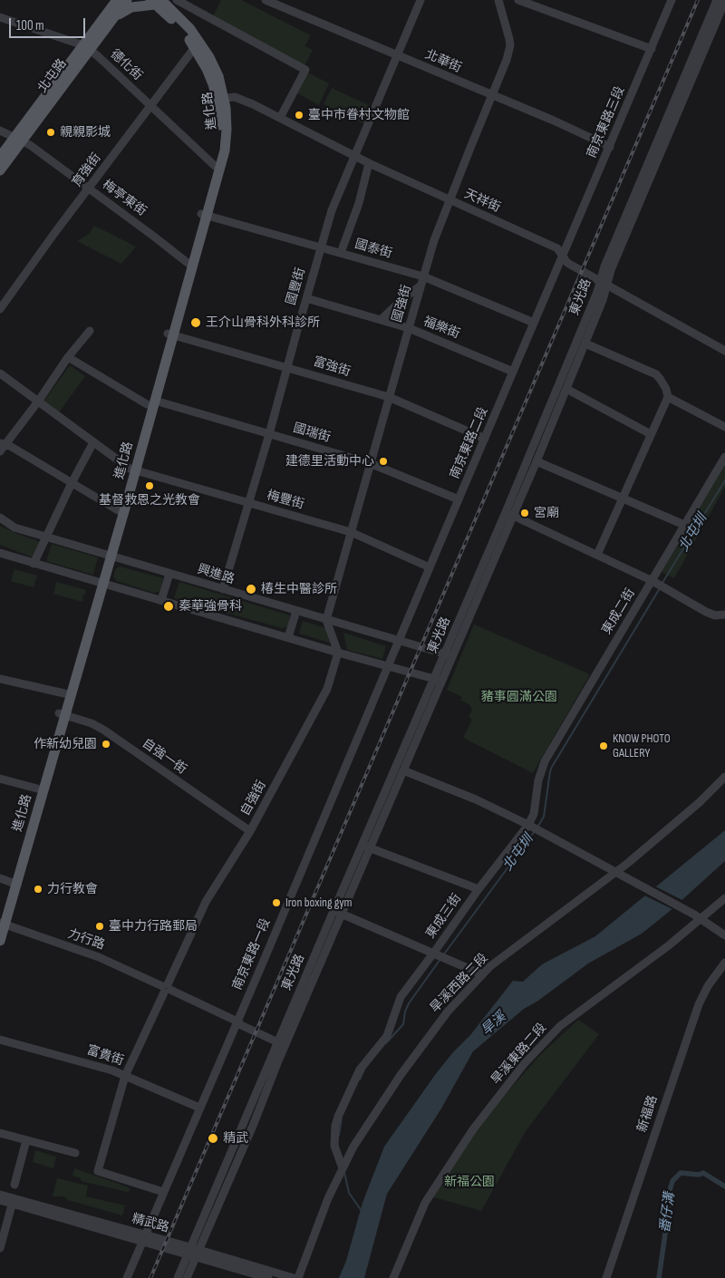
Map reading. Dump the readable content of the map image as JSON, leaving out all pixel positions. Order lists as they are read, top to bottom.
{
  "streets": {
    "main road": ["北屯路", "進化路"],
    "street": [
      "北華街",
      "德化街",
      "南京東路三段",
      "育強街",
      "梅亭東街",
      "天祥街",
      "國泰街",
      "國豐街",
      "東光路",
      "國強街",
      "福樂街",
      "富強街",
      "國瑞街",
      "南京東路二段",
      "梅豐街",
      "興進路",
      "東成二街",
      "自強一街",
      "自強街",
      "東成三街",
      "力行路",
      "南京東路一段",
      "旱溪西路二段",
      "旱溪東路二段",
      "富貴街",
      "新福路",
      "精武路"
    ]
  },
  "crossings": [
    ["北華街", "南京東路三段"],
    ["北華街", "國豐街"],
    ["北華街", "國強街"],
    ["德化街", "北屯路"],
    ["德化街", "進化路"],
    ["德化街", "育強街"],
    ["北屯路", "梅亭東街"],
    ["進化路", "育強街"],
    ["進化路", "梅亭東街"],
    ["進化路", "天祥街"],
    ["進化路", "國泰街"],
    ["進化路", "富強街"],
    ["進化路", "國瑞街"],
    ["進化路", "梅豐街"],
    ["進化路", "興進路"],
    ["進化路", "自強一街"],
    ["進化路", "力行路"],
    ["南京東路三段", "天祥街"],
    ["南京東路三段", "南京東路二段"],
    ["育強街", "梅亭東街"],
    ["天祥街", "國豐街"],
    ["天祥街", "東光路"],
    ["天祥街", "國強街"],
    ["天祥街", "南京東路二段"],
    ["國泰街", "國豐街"],
    ["國泰街", "國強街"],
    ["國泰街", "南京東路二段"],
    ["國豐街", "福樂街"],
    ["國豐街", "富強街"],
    ["國豐街", "國瑞街"],
    ["國豐街", "梅豐街"],
    ["國豐街", "興進路"],
    ["東光路", "興進路"],
    ["東光路", "力行路"],
    ["東光路", "精武路"],
    ["國強街", "福樂街"],
    ["國強街", "富強街"],
    ["國強街", "國瑞街"],
    ["國強街", "梅豐街"],
    ["國強街", "興進路"],
    ["福樂街", "南京東路二段"],
    ["富強街", "南京東路二段"],
    ["國瑞街", "南京東路二段"],
    ["南京東路二段", "梅豐街"],
    ["南京東路二段", "興進路"],
    ["南京東路二段", "南京東路一段"],
    ["興進路", "南京東路一段"],
    ["東成二街", "東成三街"],
    ["自強一街", "自強街"],
    ["自強街", "力行路"],
    ["自強街", "南京東路一段"],
    ["自強街", "富貴街"],
    ["東成三街", "旱溪西路二段"],
    ["力行路", "南京東路一段"],
    ["南京東路一段", "富貴街"],
    ["南京東路一段", "精武路"]
  ],
  "water": ["北屯圳", "旱溪", "番仔溝"],
  "parks": ["豬事圓滿公園", "新福公園"],
  "places": [
    "臺中市眷村文物館",
    "親親影城",
    "王介山骨科外科診所",
    "建德里活動中心",
    "基督救恩之光教會",
    "宮廟",
    "椿生中醫診所",
    "秦華強骨科",
    "作新幼兒園",
    "KNOW PHOTO GALLERY",
    "力行教會",
    "Iron boxing gym",
    "臺中力行路郵局",
    "精武"
  ],
  "scale_bar": "100 m"
}
